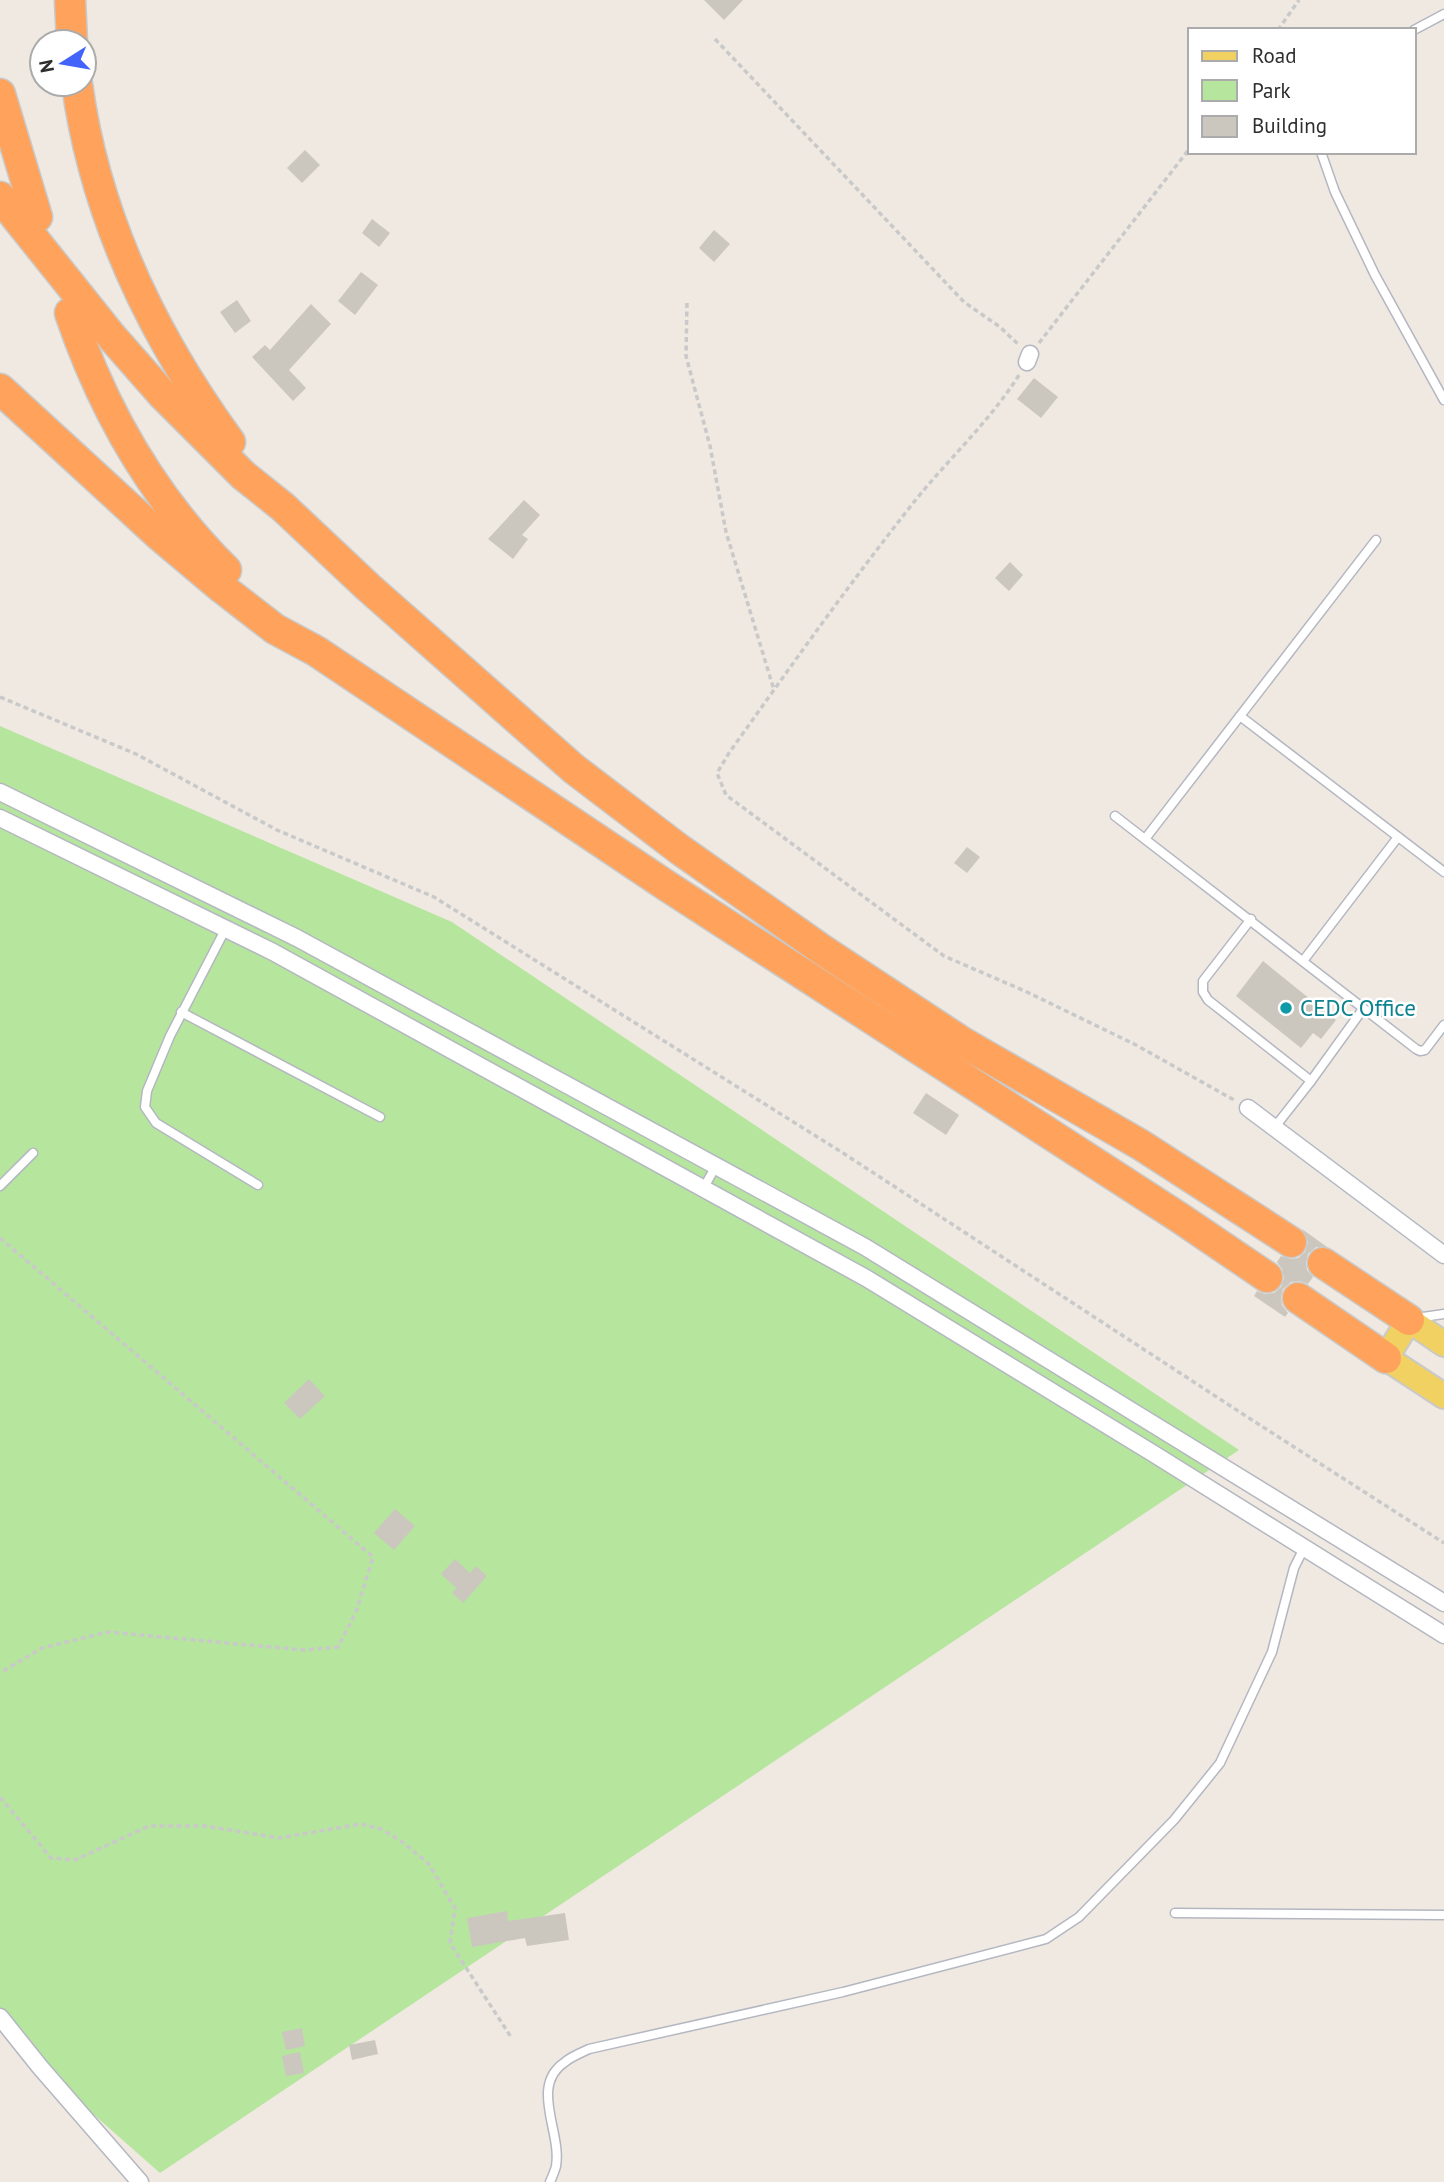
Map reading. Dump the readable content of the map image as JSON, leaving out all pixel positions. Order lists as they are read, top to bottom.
{
  "places": ["CEDC Office"],
  "legend": ["Road", "Park", "Building"],
  "north": "left"
}
